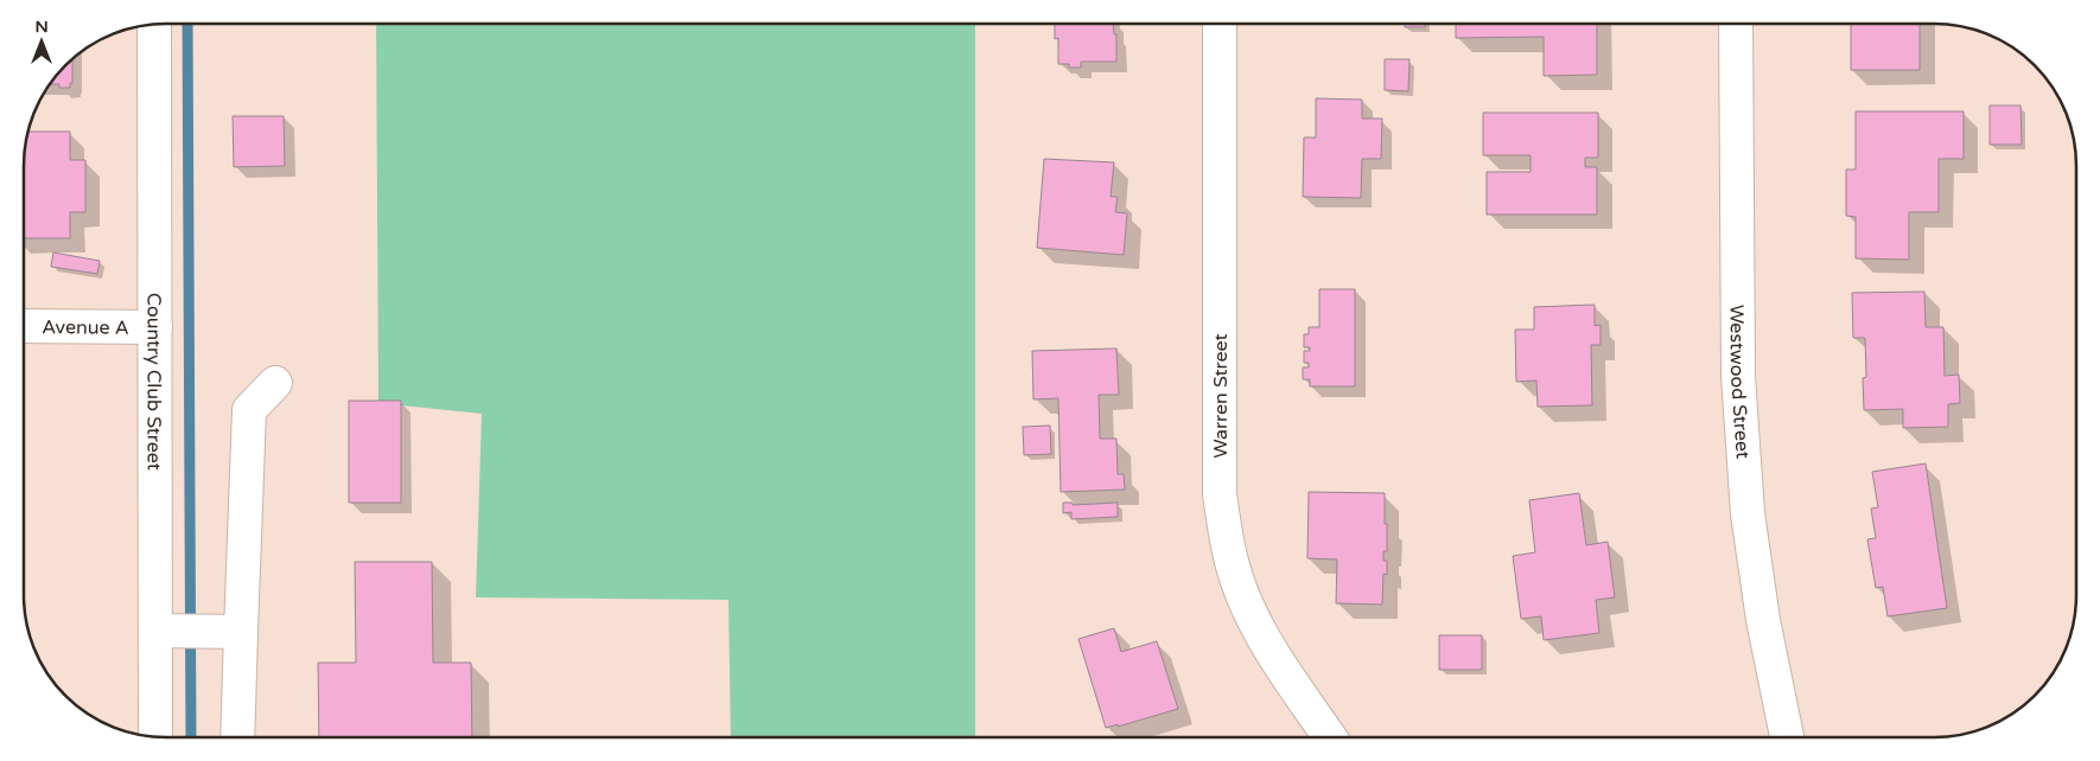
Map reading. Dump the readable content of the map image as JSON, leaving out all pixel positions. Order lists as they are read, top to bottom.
{
  "streets": {
    "street": [
      "Avenue A",
      "Country Club Street",
      "Westwood Street",
      "Warren Street"
    ]
  },
  "crossings": [
    ["Avenue A", "Country Club Street"]
  ],
  "north": "top"
}
